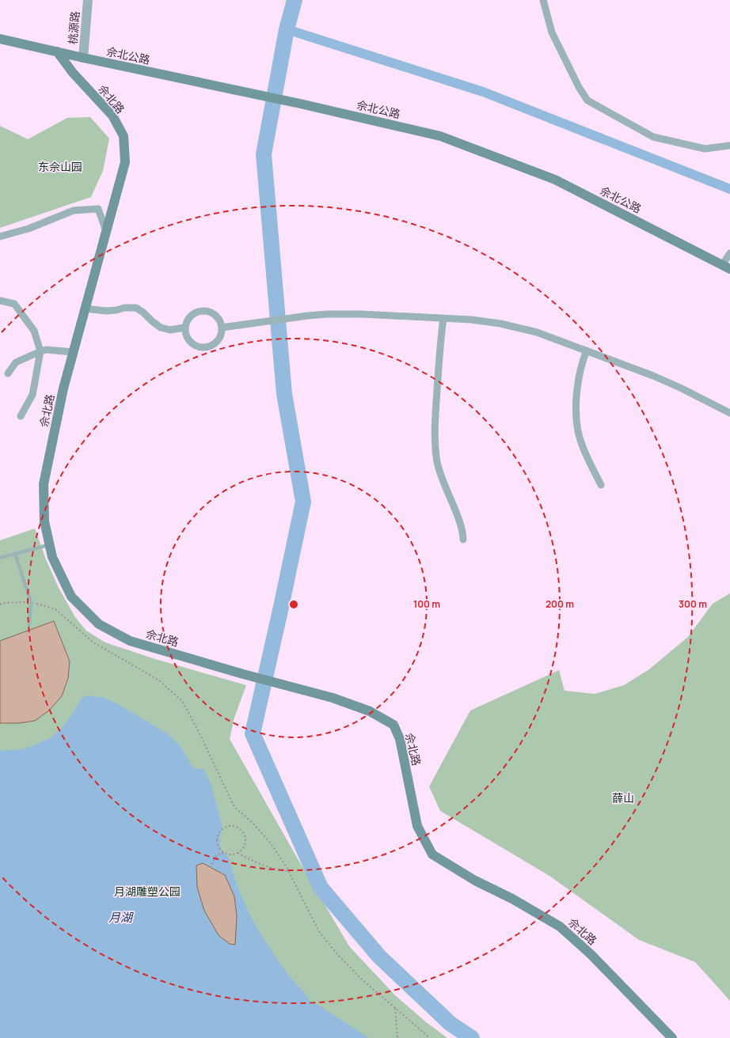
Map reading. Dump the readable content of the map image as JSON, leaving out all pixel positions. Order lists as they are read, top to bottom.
{
  "streets": {
    "main road": ["佘北公路", "佘北路"],
    "street": ["桃源路"]
  },
  "crossings": [
    ["桃源路", "佘北公路"],
    ["佘北公路", "佘北路"]
  ],
  "water": ["月湖"],
  "parks": ["东佘山园", "薛山", "月湖雕塑公园"],
  "rings": ["100 m", "200 m", "300 m"]
}
